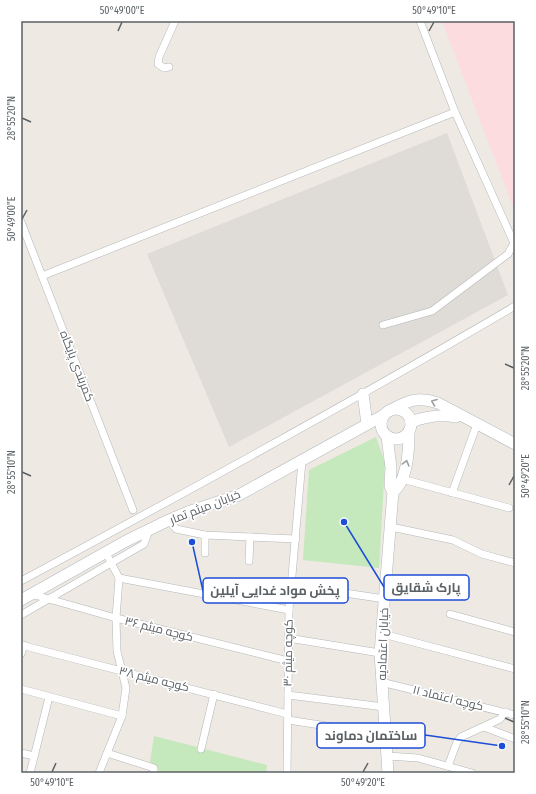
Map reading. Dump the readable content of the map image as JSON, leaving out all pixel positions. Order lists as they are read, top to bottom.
{
  "streets": {
    "street": [
      "کمربندی پایگاه",
      "خیابان میثم تمار",
      "کوچه میثم ۳۶",
      "خیابان اعتمادیه",
      "کوچه میثم ۳۰",
      "کوچه میثم ۳۸",
      "کوچه اعتماد ۱۱"
    ]
  },
  "crossings": [
    ["خیابان میثم تمار", "کوچه میثم ۳۶"],
    ["خیابان میثم تمار", "خیابان اعتمادیه"],
    ["خیابان میثم تمار", "کوچه میثم ۳۰"],
    ["کوچه میثم ۳۶", "کوچه میثم ۳۰"],
    ["خیابان اعتمادیه", "کوچه میثم ۳۸"],
    ["خیابان اعتمادیه", "کوچه اعتماد ۱۱"],
    ["کوچه میثم ۳۰", "کوچه میثم ۳۸"]
  ],
  "places": ["پارک شقایق", "پخش مواد غدایی آیلین", "ساختمان دماوند"],
  "coordinates": [
    "50°49'00\"E",
    "50°49'10\"E",
    "28°55'20\"N",
    "28°55'10\"N",
    "50°49'20\"E"
  ]
}
